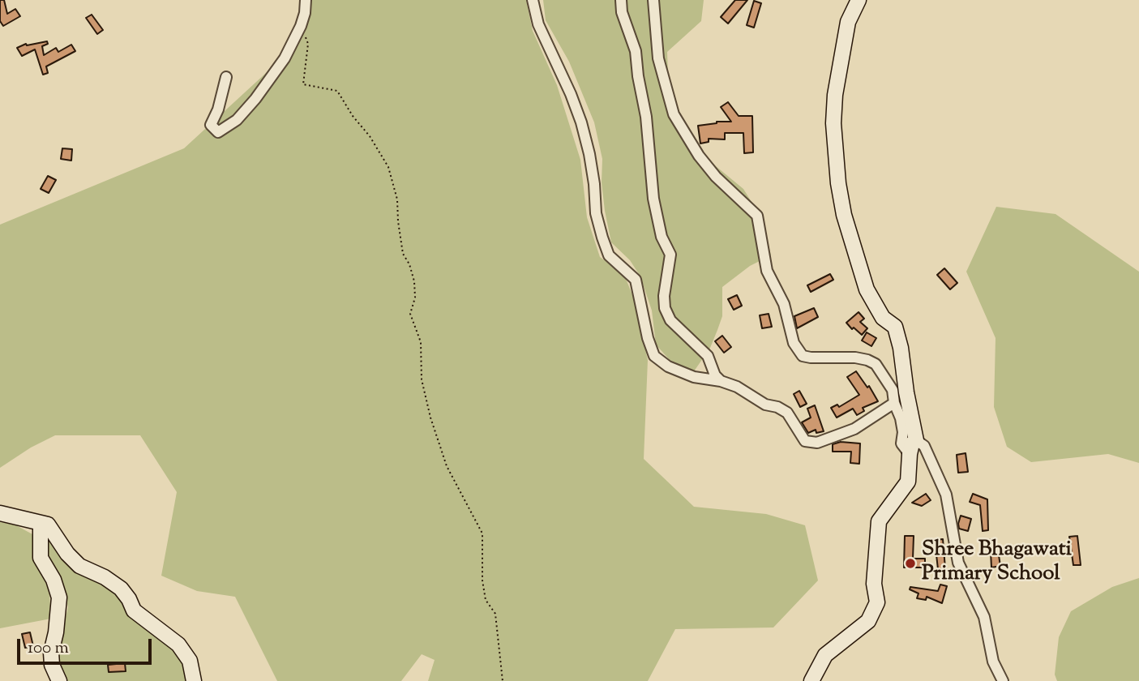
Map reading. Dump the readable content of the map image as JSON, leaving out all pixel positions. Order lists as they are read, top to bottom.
{
  "places": ["Shree Bhagawati Primary School"],
  "scale_bar": "100 m"
}
